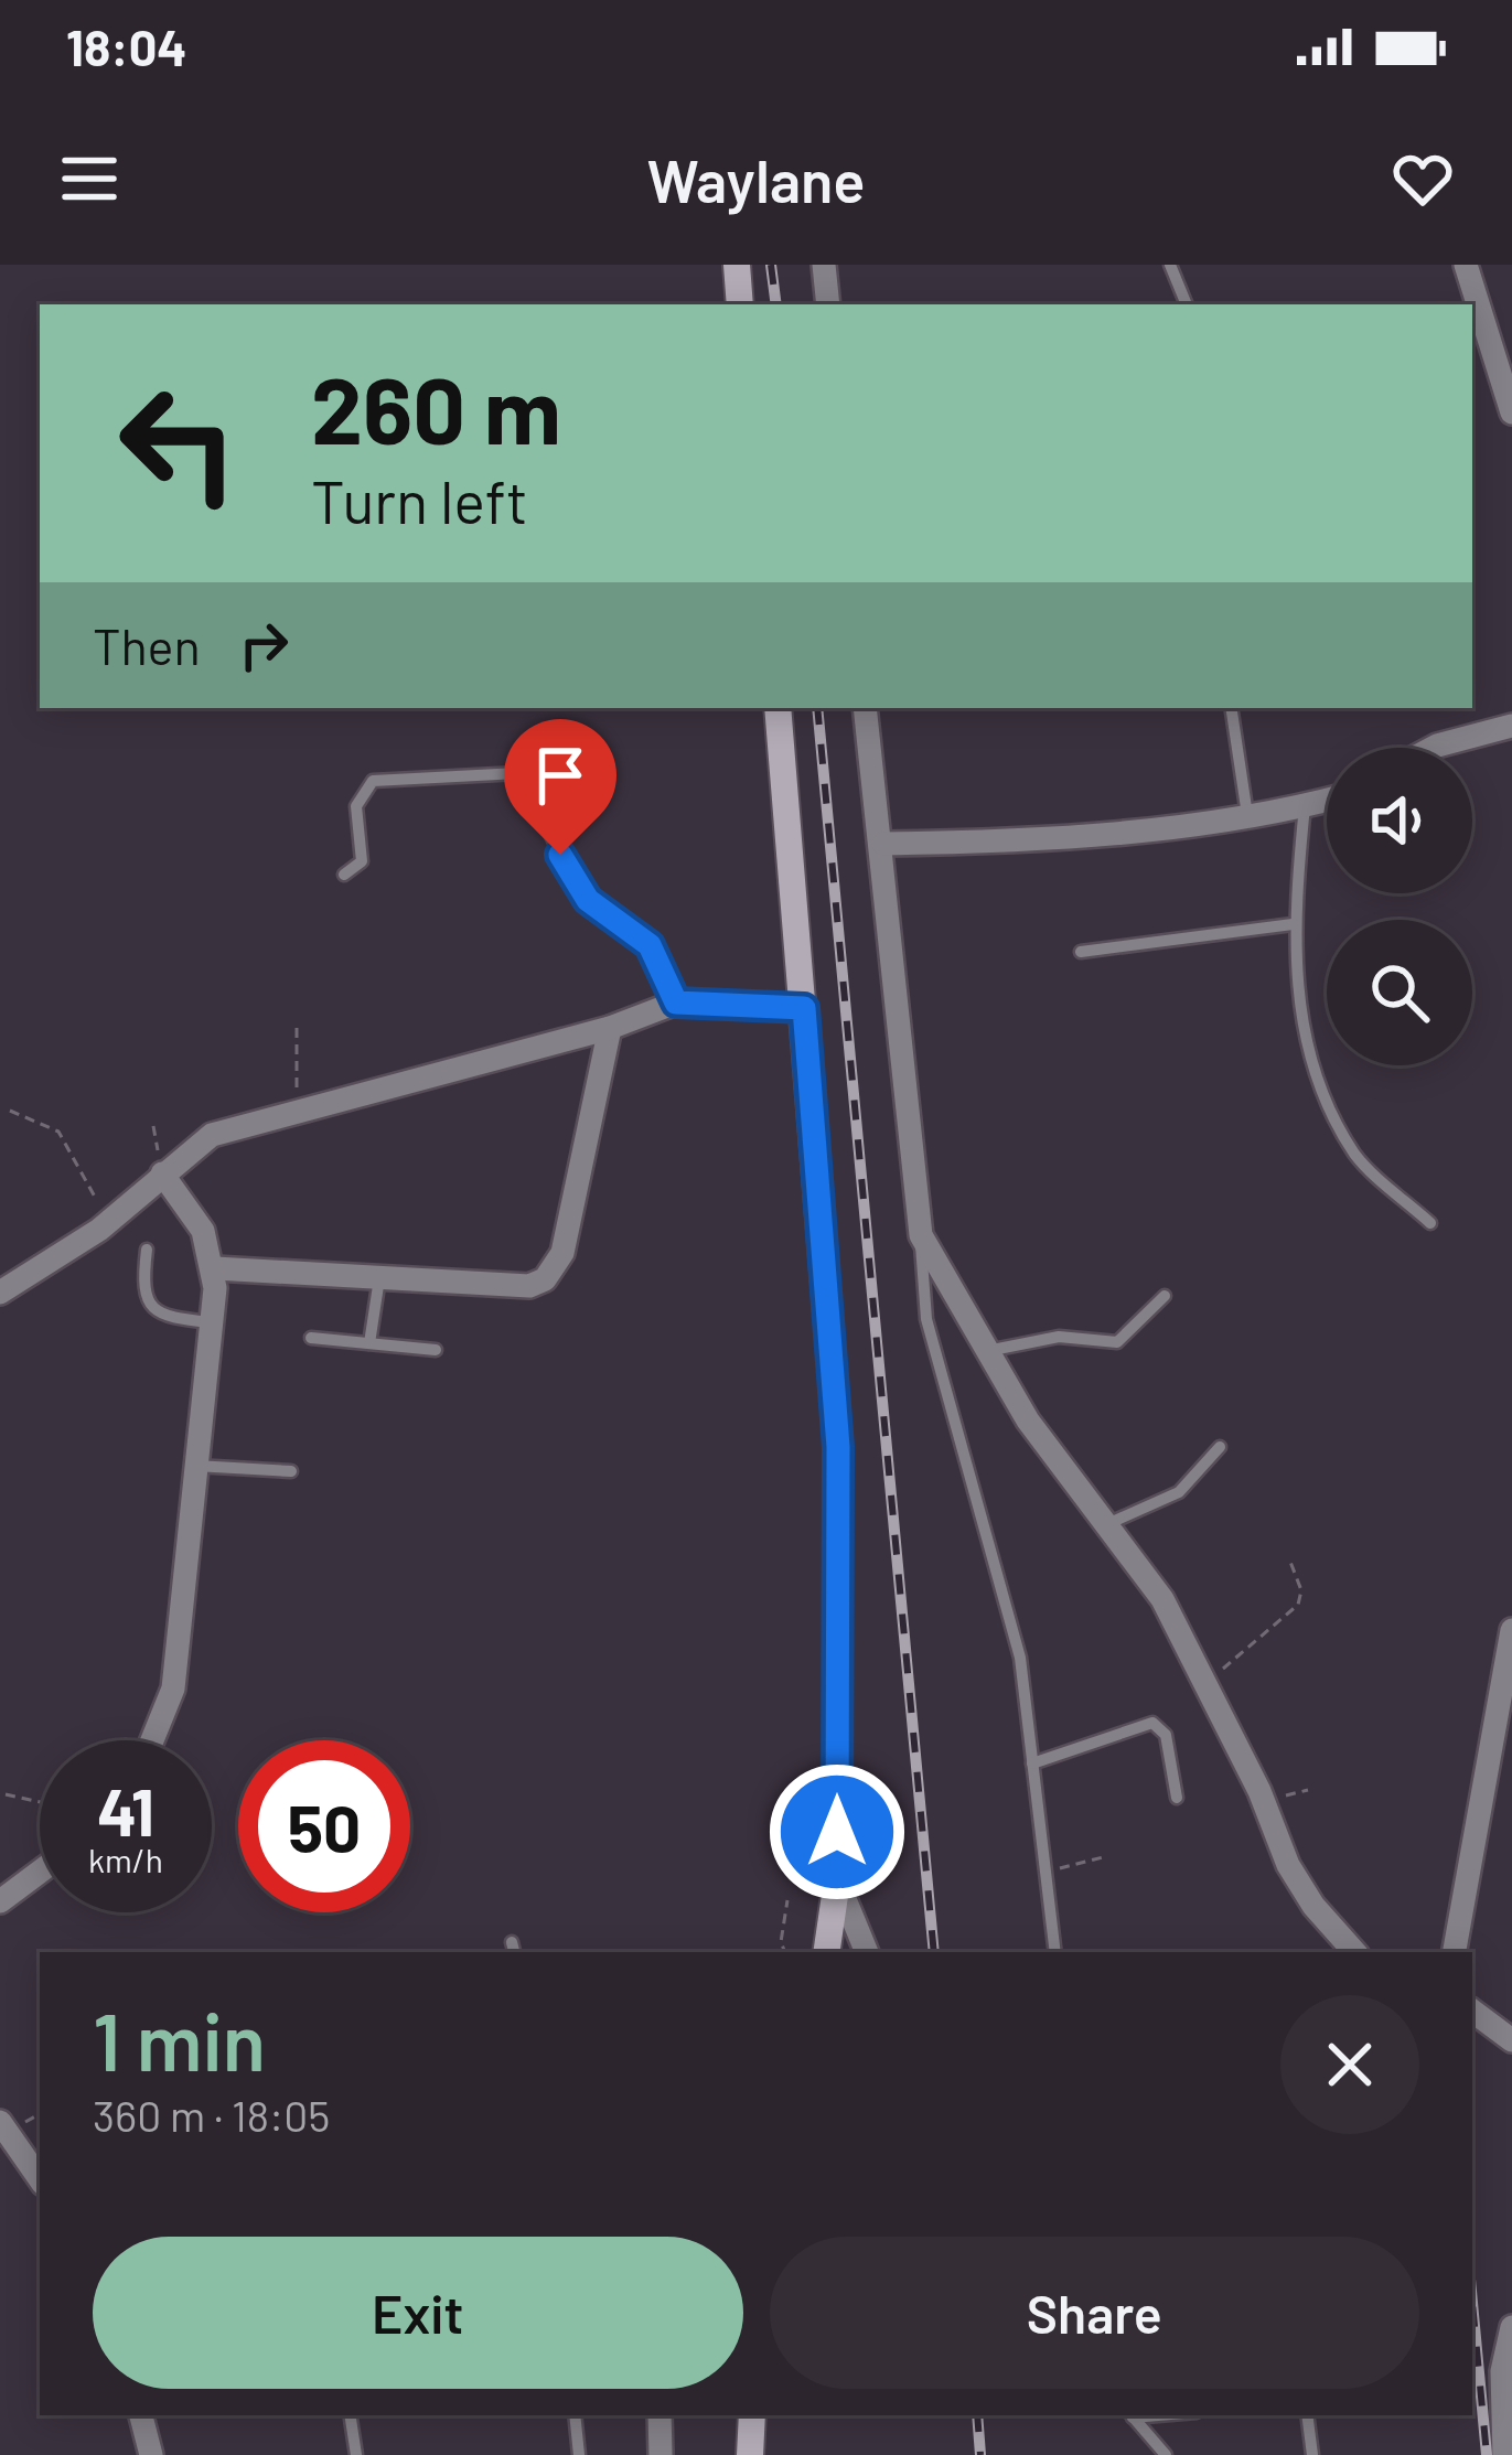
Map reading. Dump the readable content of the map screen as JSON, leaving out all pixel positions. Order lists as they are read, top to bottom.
{
  "page": {
    "status": "18:04",
    "header": "Waylane",
    "turn": ["260 m", "Turn left"],
    "then": "Then",
    "speed": "41 km/h",
    "limit": "50",
    "heading": ["1 min", "360 m · 18:05"],
    "buttons": ["Exit", "Share"]
  }
}
